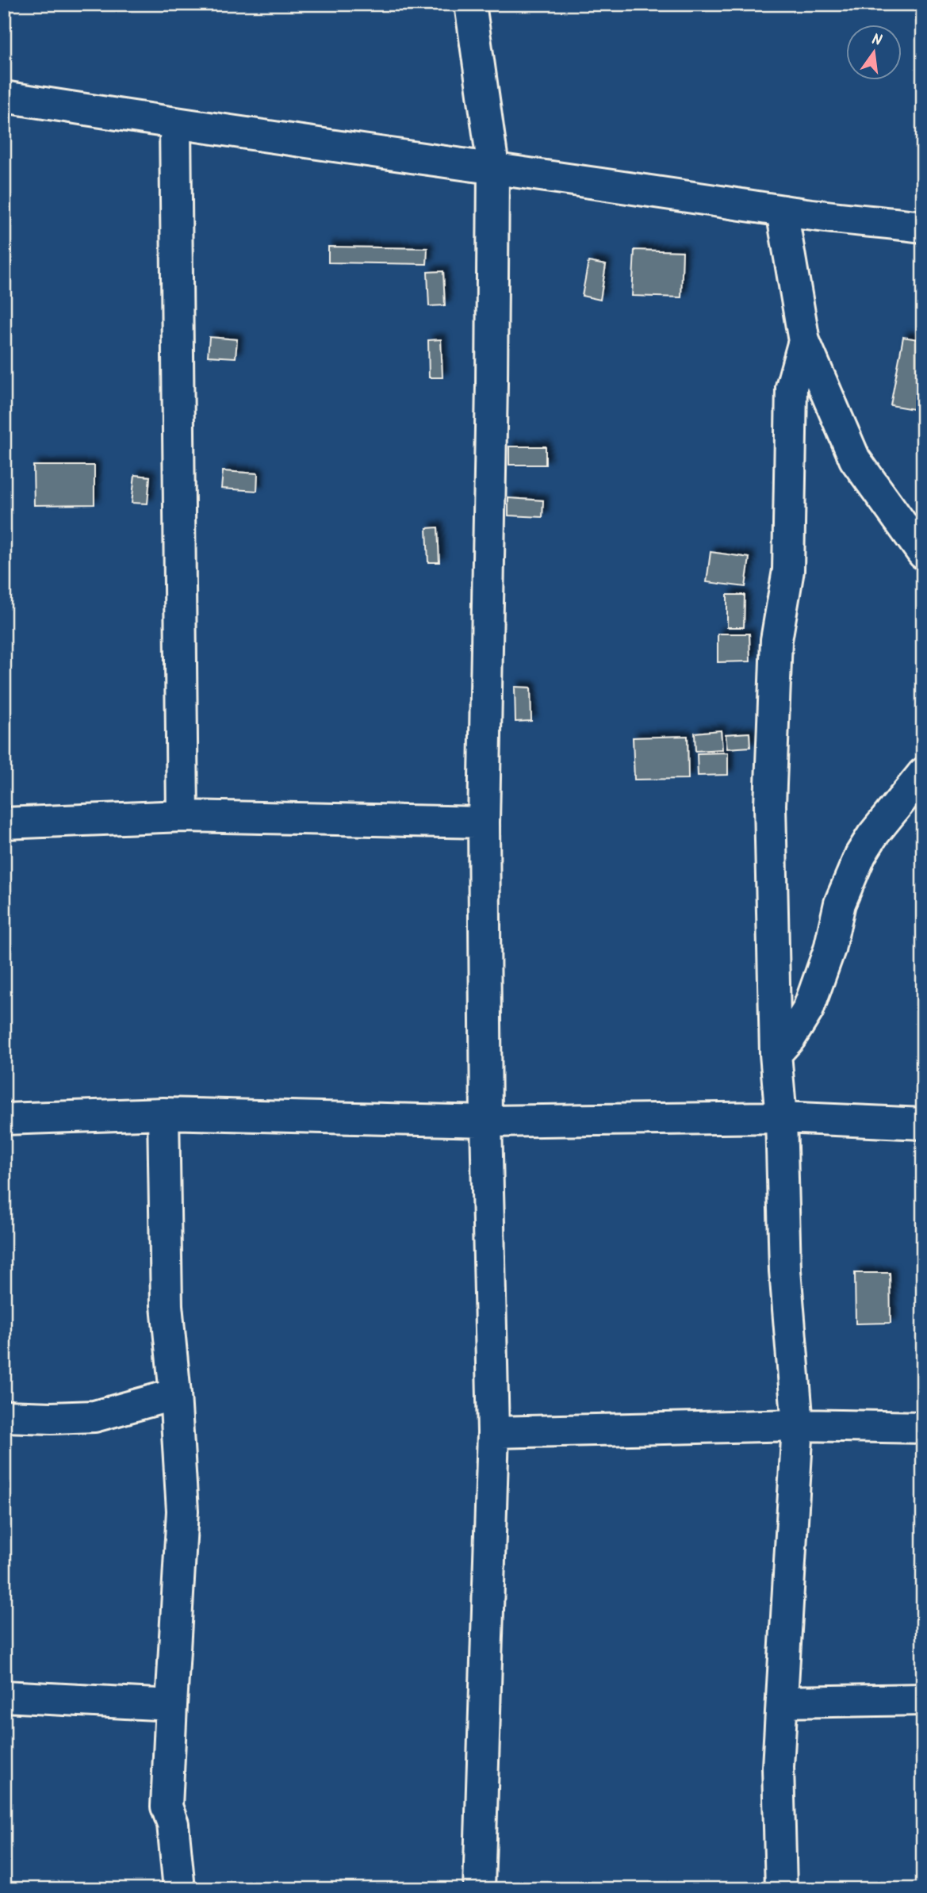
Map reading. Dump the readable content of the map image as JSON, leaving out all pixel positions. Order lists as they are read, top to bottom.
{
  "north": "top"
}
